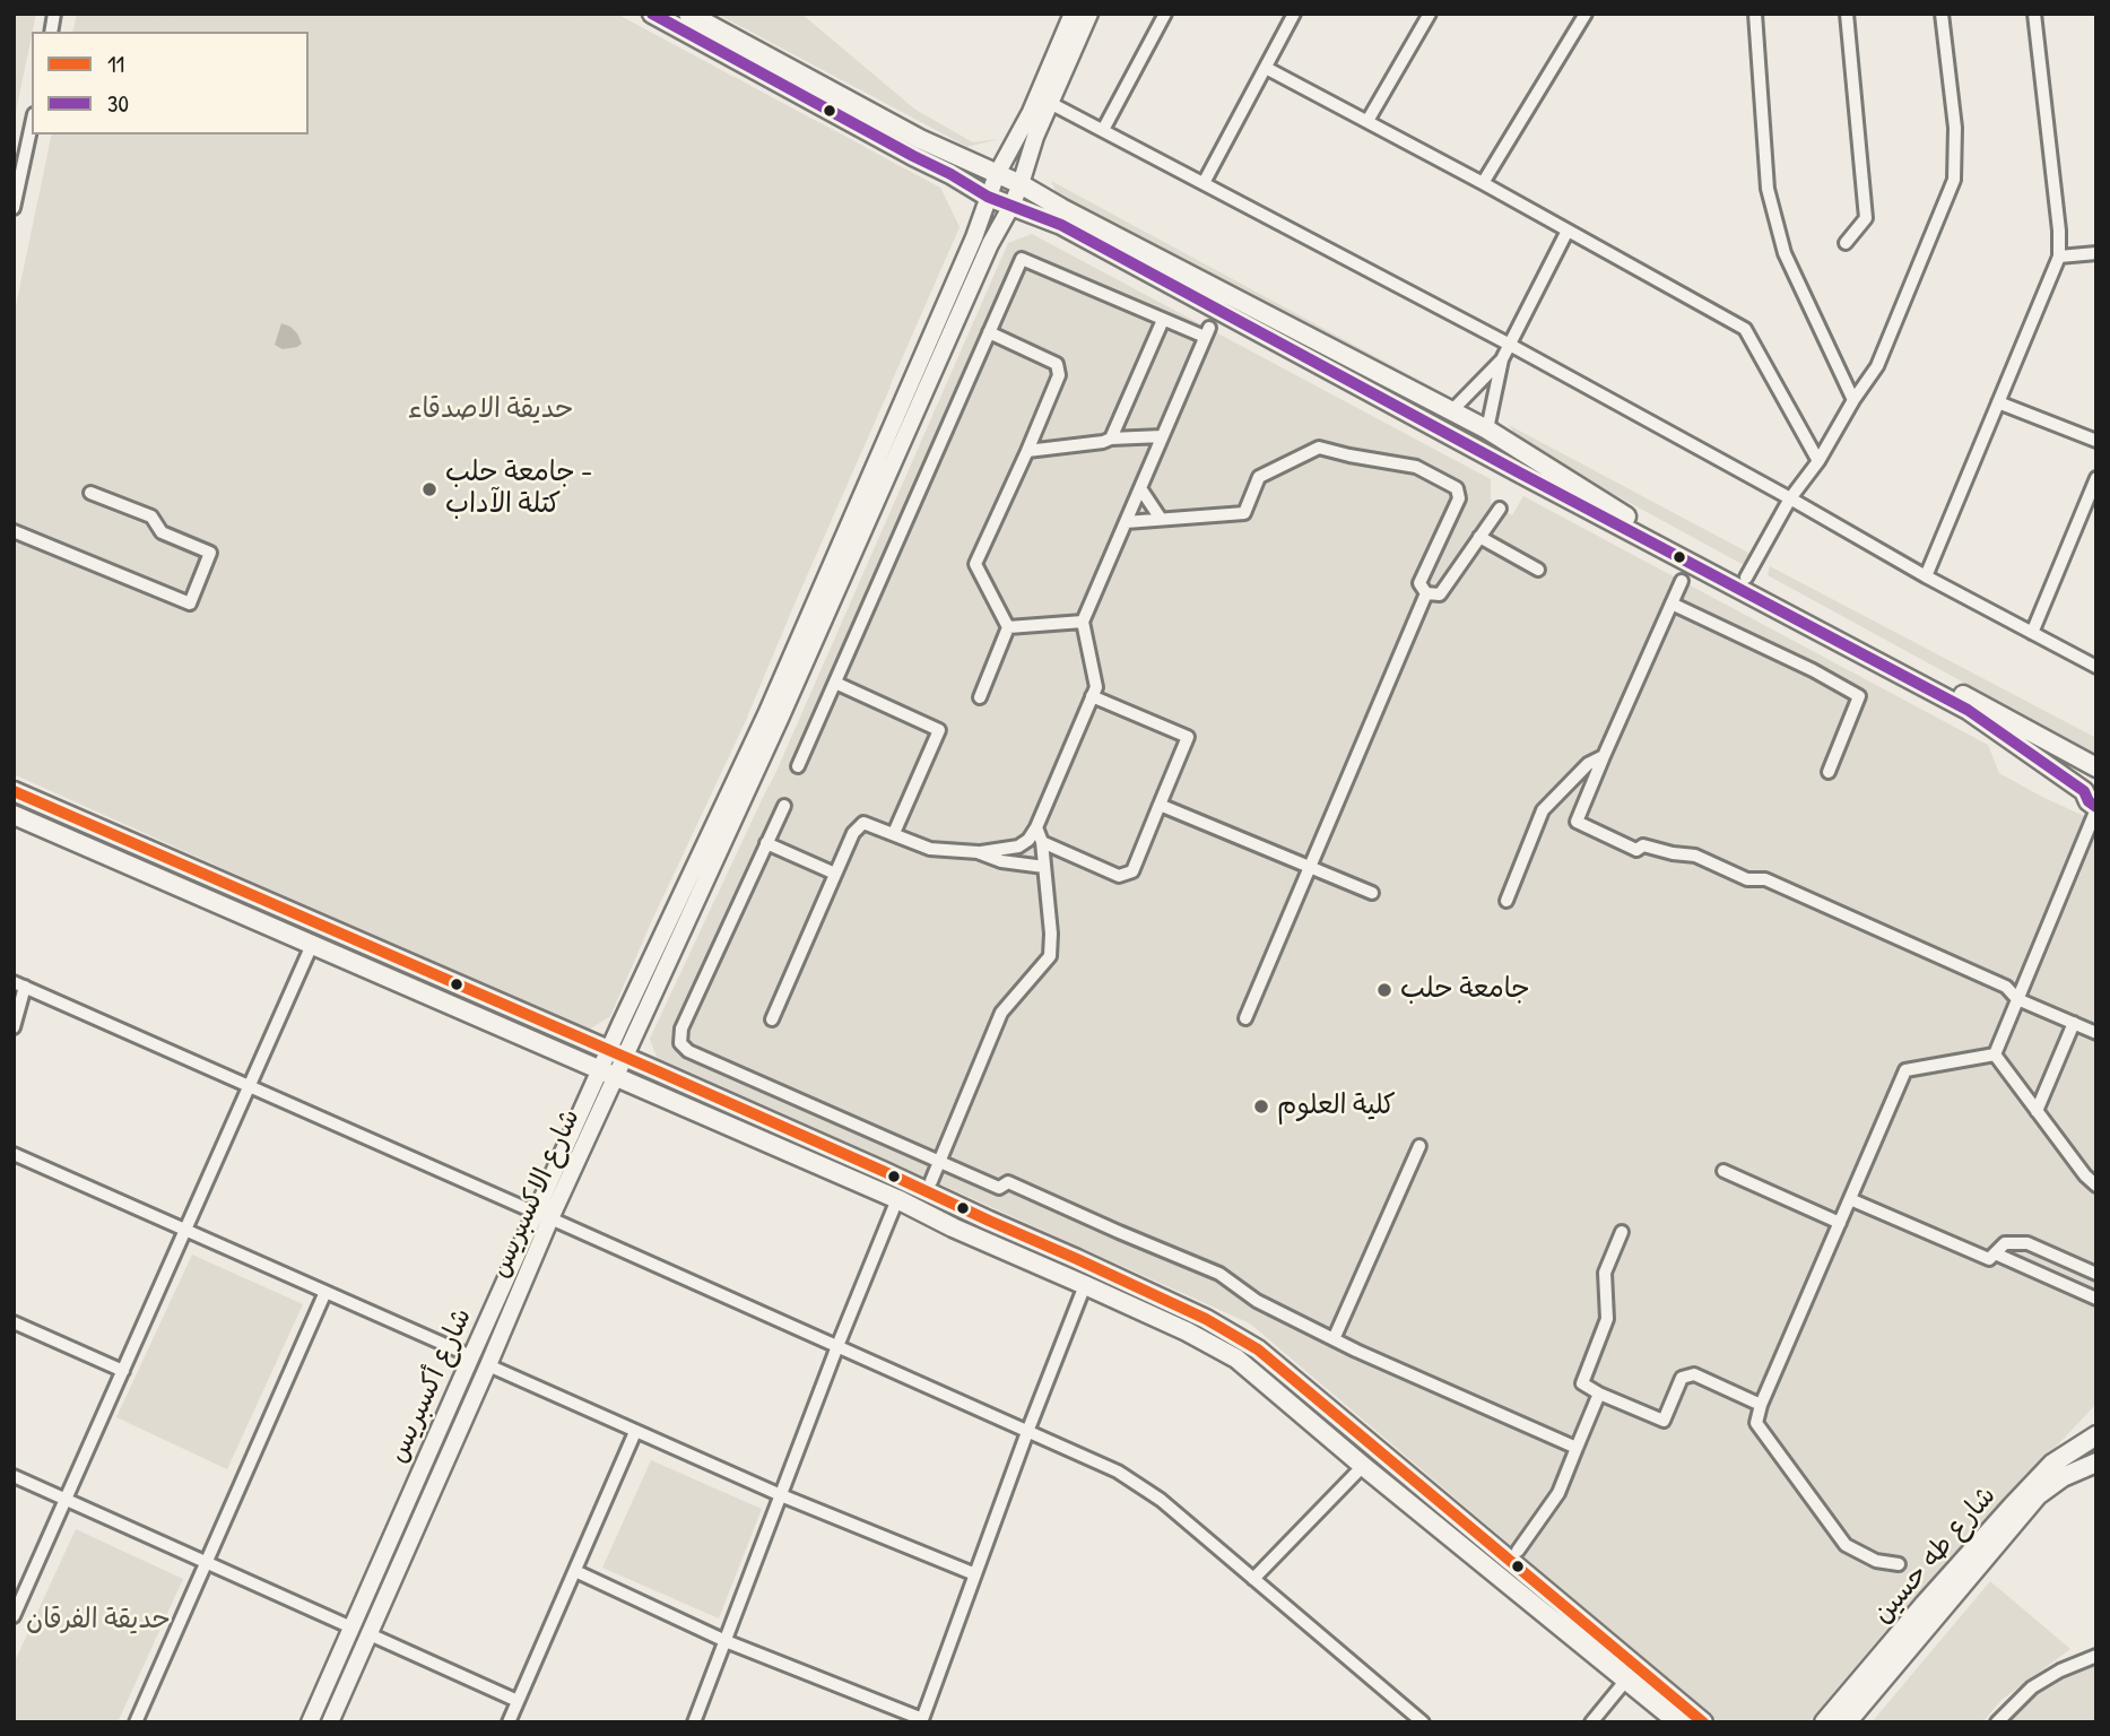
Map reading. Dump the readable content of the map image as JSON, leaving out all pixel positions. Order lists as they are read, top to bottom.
{
  "streets": {
    "main road": ["شارع الاكسبريس", "شارع أكسبريس", "شارع طه حسين"]
  },
  "crossings": [
    ["شارع الاكسبريس", "شارع أكسبريس"]
  ],
  "parks": ["حديقة الاصدقاء", "حديقة الفرقان"],
  "places": ["جامعة حلب - كتلة الآداب", "جامعة حلب", "كلية العلوم"],
  "lines": ["transit line 30", "transit line 11"],
  "legend": ["11", "30"]
}
